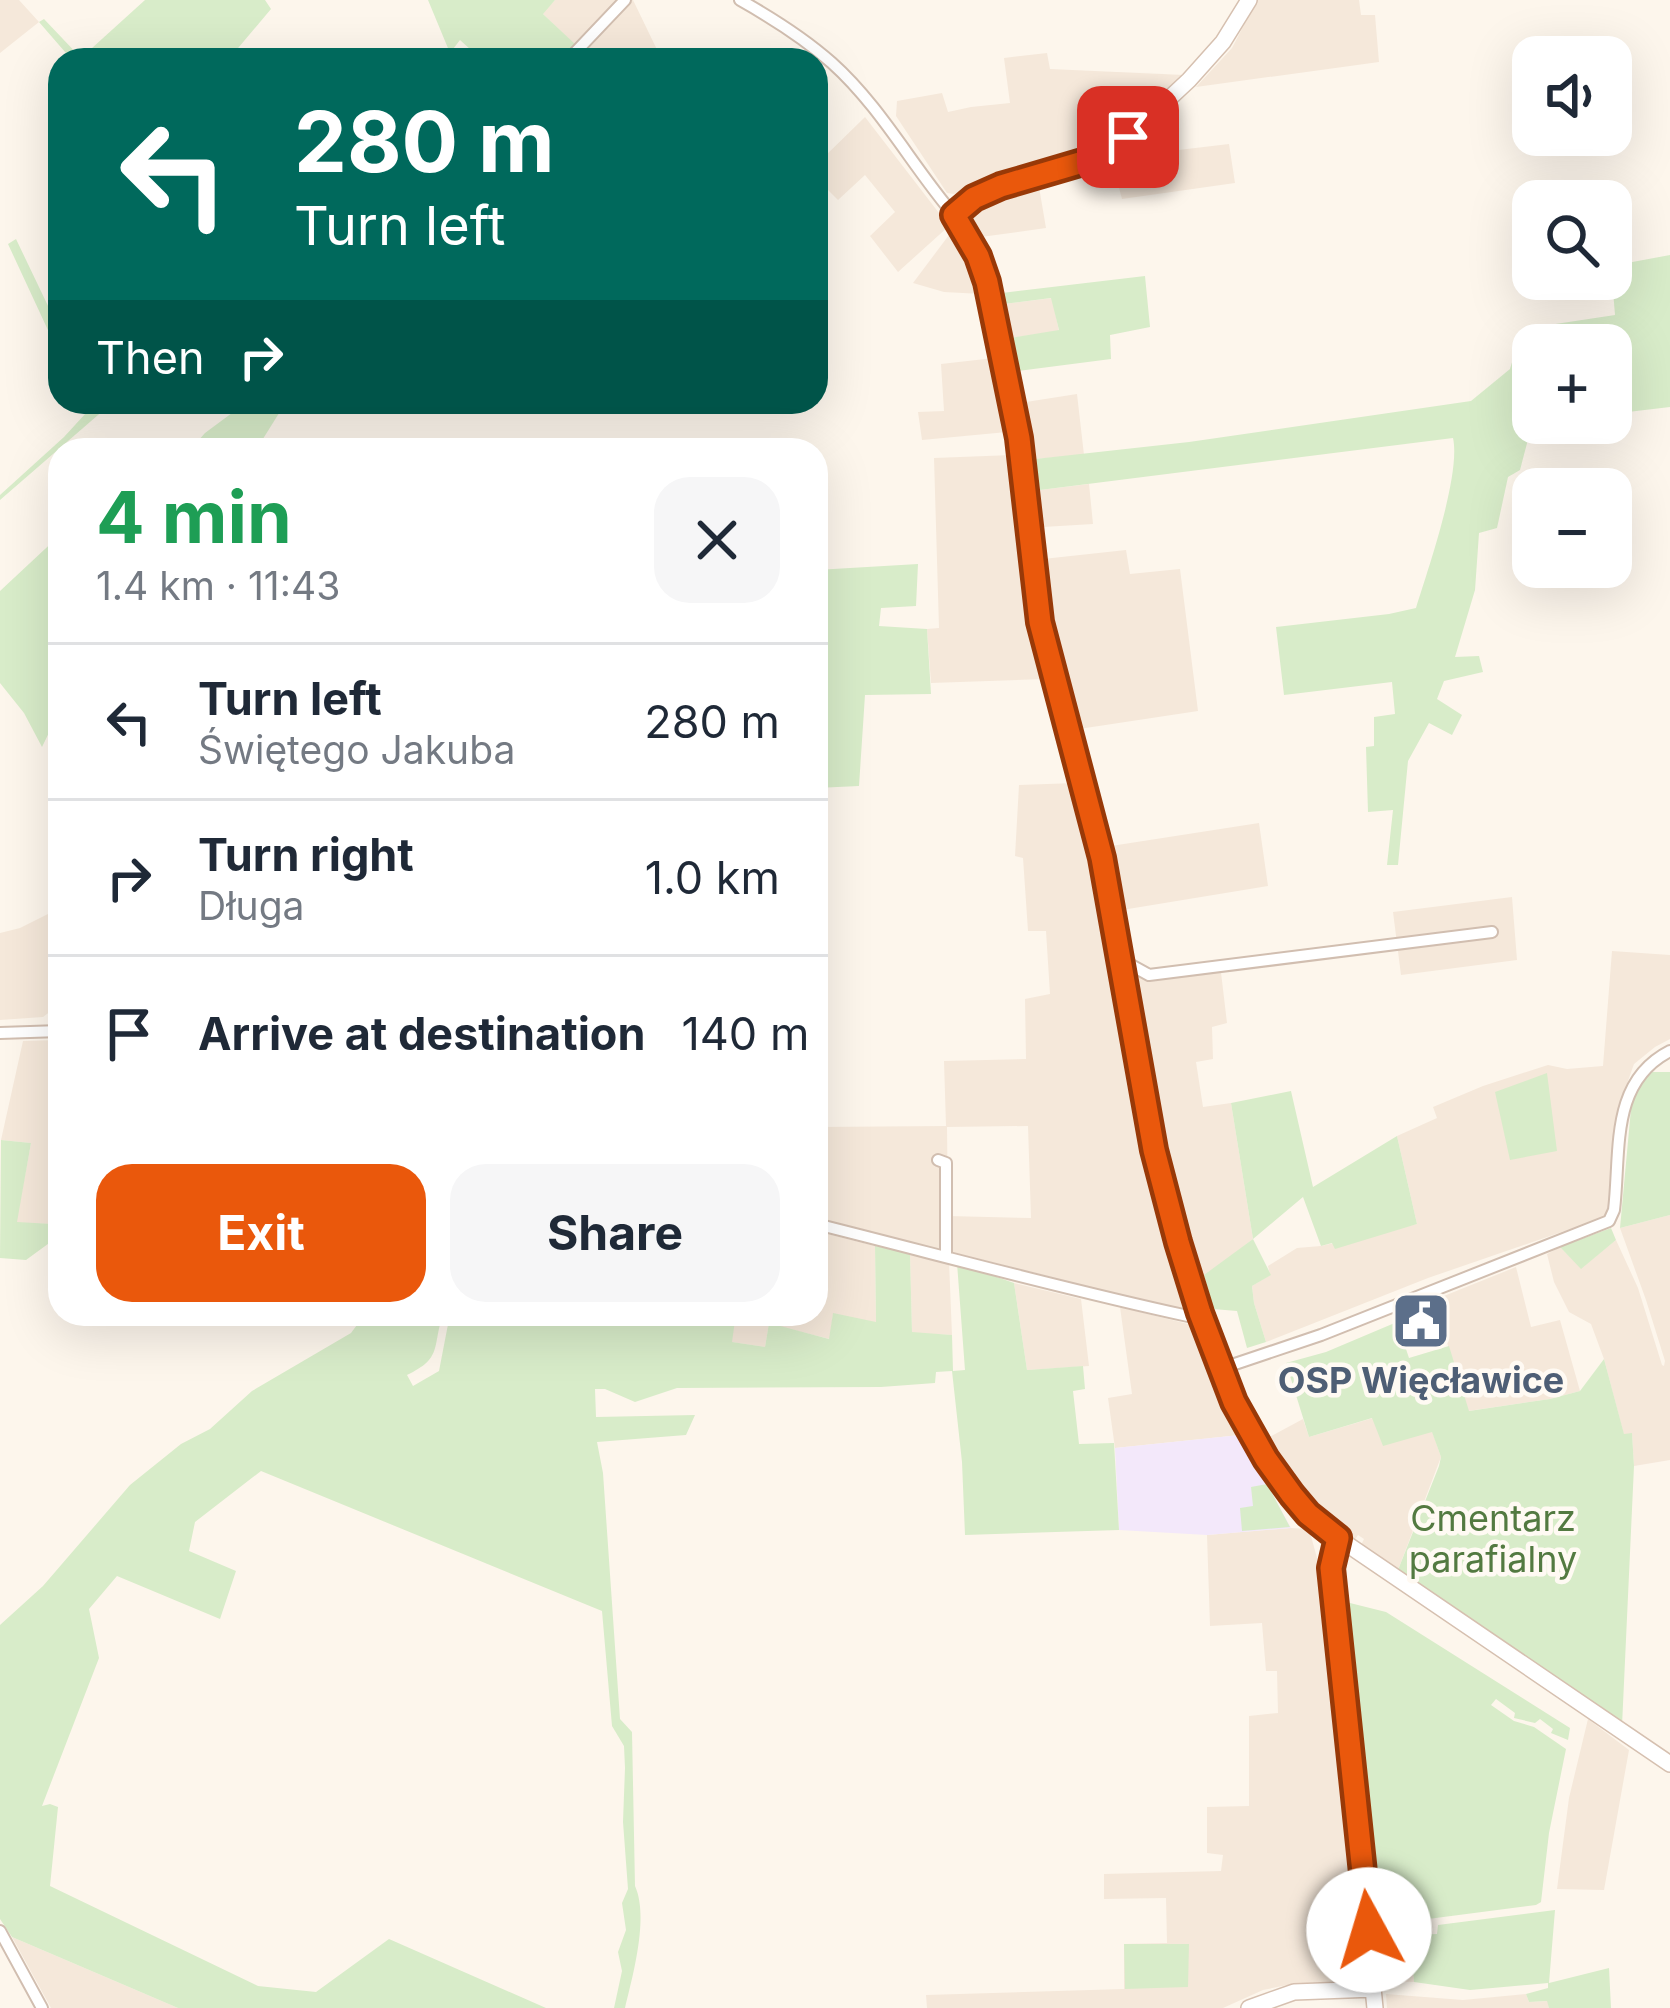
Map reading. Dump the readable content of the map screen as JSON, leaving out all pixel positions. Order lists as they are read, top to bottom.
{
  "parks": ["Cmentarz parafialny"],
  "places": {
    "public building": ["OSP Więcławice"]
  },
  "page": {
    "map_buttons": ["+", "−"],
    "turn": ["280 m", "Turn left"],
    "then": "Then",
    "heading": ["4 min", "1.4 km · 11:43"],
    "list": [
      {
        "name": "Turn left",
        "note": "Świętego Jakuba",
        "value": "280 m"
      },
      {
        "name": "Turn right",
        "note": "Długa",
        "value": "1.0 km"
      },
      {
        "name": "Arrive at destination",
        "value": "140 m"
      }
    ],
    "buttons": ["Exit", "Share"]
  }
}
